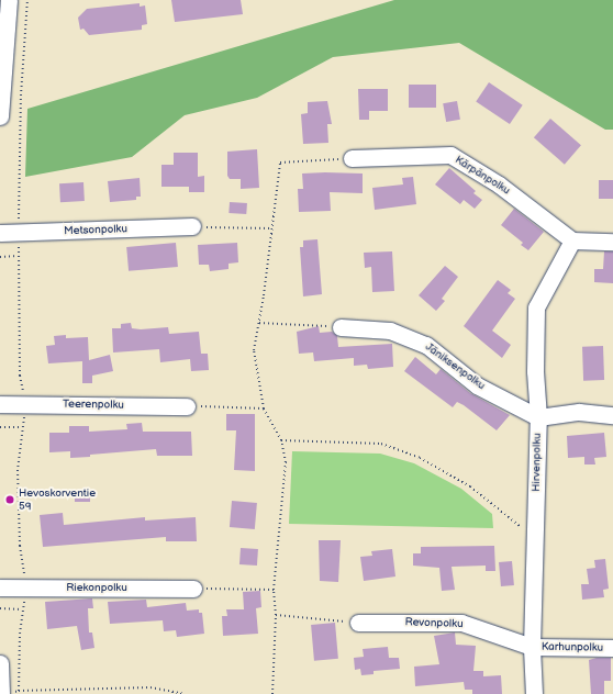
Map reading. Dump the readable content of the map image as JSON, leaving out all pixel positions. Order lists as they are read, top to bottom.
{
  "streets": {
    "street": [
      "Kärpänpolku",
      "Metsonpolku",
      "Jäniksenpolku",
      "Teerenpolku",
      "Hirvenpolku",
      "Riekonpolku",
      "Revonpolku",
      "Karhunpolku"
    ]
  },
  "crossings": [
    ["Kärpänpolku", "Hirvenpolku"],
    ["Jäniksenpolku", "Hirvenpolku"],
    ["Hirvenpolku", "Revonpolku"],
    ["Hirvenpolku", "Karhunpolku"],
    ["Revonpolku", "Karhunpolku"]
  ],
  "places": ["Hevoskorventie 59"]
}
